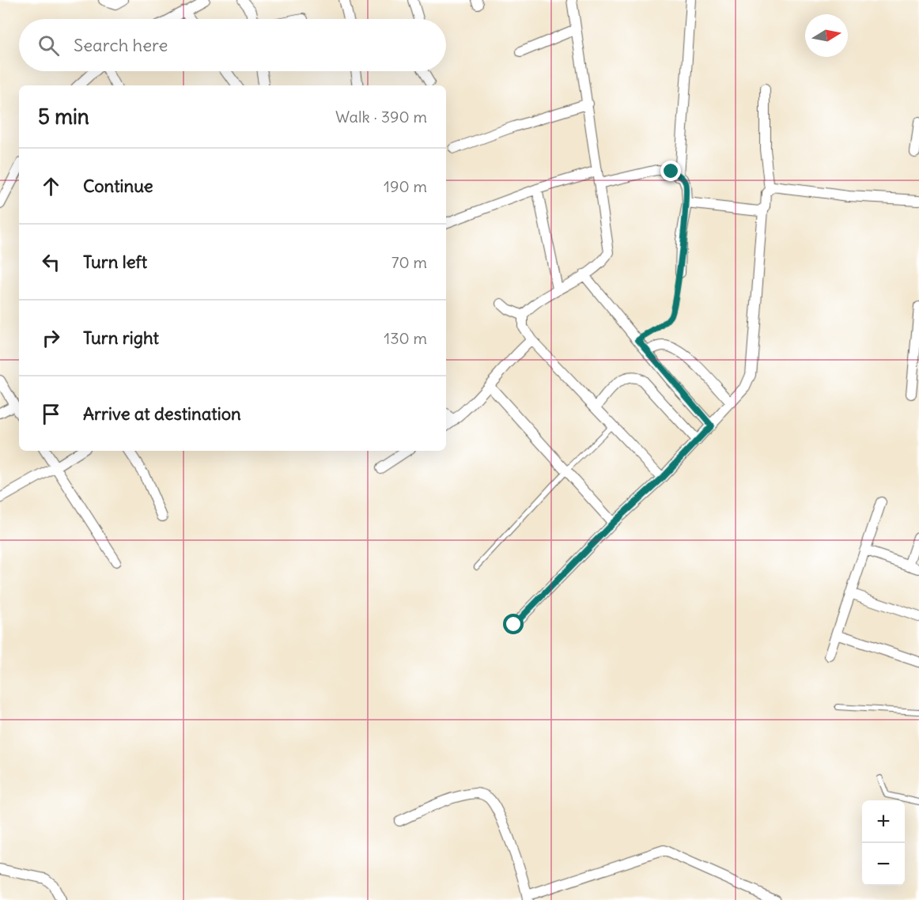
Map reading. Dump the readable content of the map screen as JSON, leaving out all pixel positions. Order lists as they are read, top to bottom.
{
  "north": "right",
  "page": {
    "search": "Search here",
    "heading": ["5 min", "Walk · 390 m"],
    "list": [
      ["Continue", "190 m"],
      ["Turn left", "70 m"],
      ["Turn right", "130 m"],
      "Arrive at destination"
    ],
    "map_buttons": ["+", "−"]
  }
}
